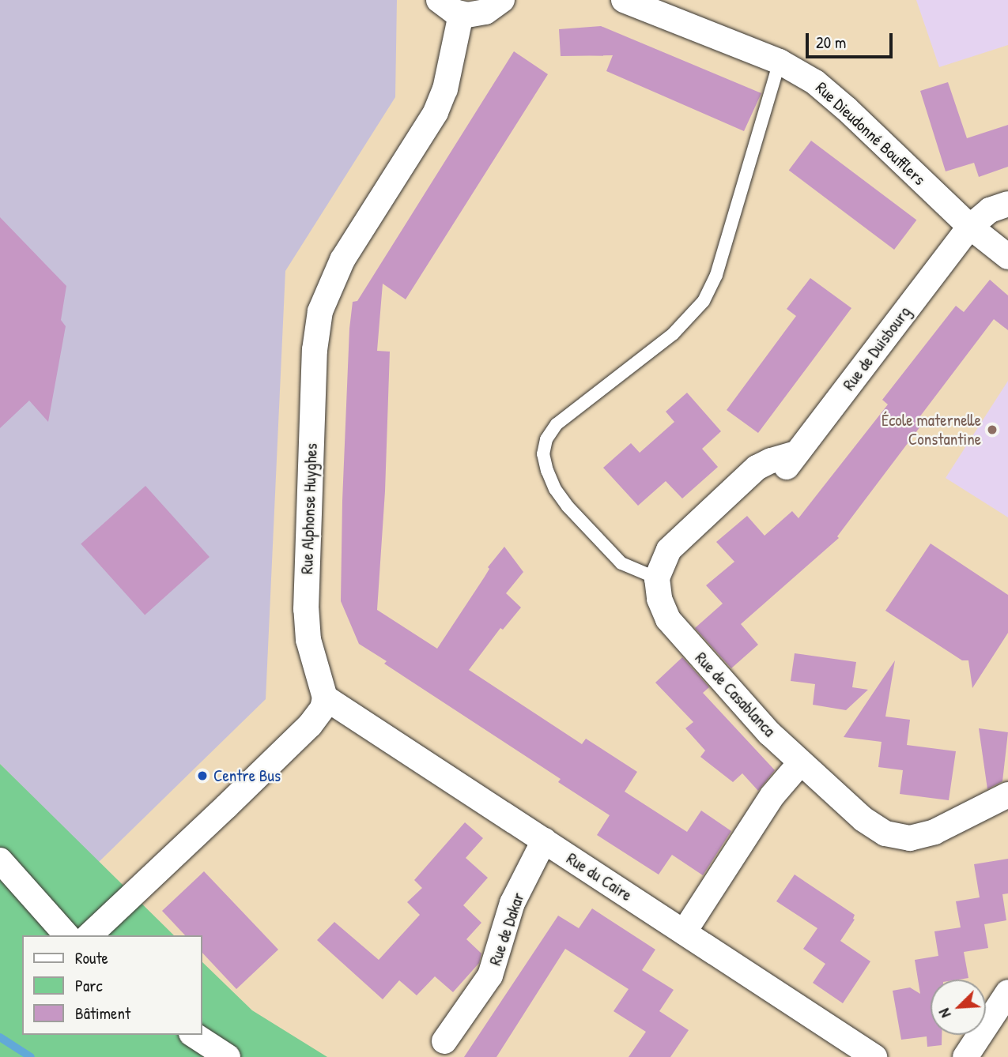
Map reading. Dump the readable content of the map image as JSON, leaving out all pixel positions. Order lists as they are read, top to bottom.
{
  "streets": {
    "street": [
      "Rue Dieudonné Boufflers",
      "Rue de Duisbourg",
      "Rue Alphonse Huyghes",
      "Rue de Casablanca",
      "Rue du Caire",
      "Rue de Dakar"
    ]
  },
  "crossings": [
    ["Rue Dieudonné Boufflers", "Rue de Duisbourg"],
    ["Rue de Duisbourg", "Rue de Casablanca"],
    ["Rue Alphonse Huyghes", "Rue du Caire"],
    ["Rue du Caire", "Rue de Dakar"]
  ],
  "places": ["École maternelle Constantine", "Centre Bus"],
  "legend": ["Route", "Parc", "Bâtiment"],
  "scale_bar": "20 m",
  "north": "bottom left"
}
